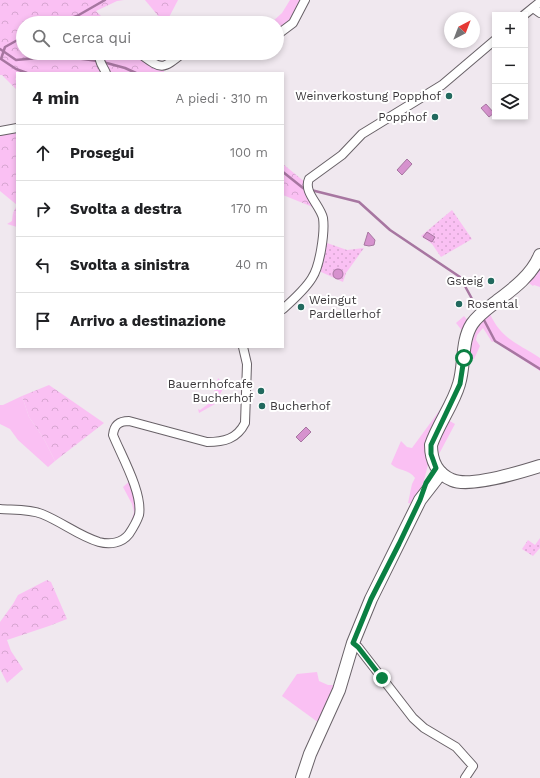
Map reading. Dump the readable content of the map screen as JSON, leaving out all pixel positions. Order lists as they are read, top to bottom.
{
  "places": [
    "Weinverkostung Popphof",
    "Popphof",
    "Gsteig",
    "Rosental",
    "Weingut Pardellerhof",
    "Bauernhofcafe Bucherhof",
    "Bucherhof"
  ],
  "north": "top right",
  "page": {
    "map_buttons": ["+", "−"],
    "search": "Cerca qui",
    "heading": ["4 min", "A piedi · 310 m"],
    "list": [
      ["Prosegui", "100 m"],
      ["Svolta a destra", "170 m"],
      ["Svolta a sinistra", "40 m"],
      "Arrivo a destinazione"
    ]
  }
}
